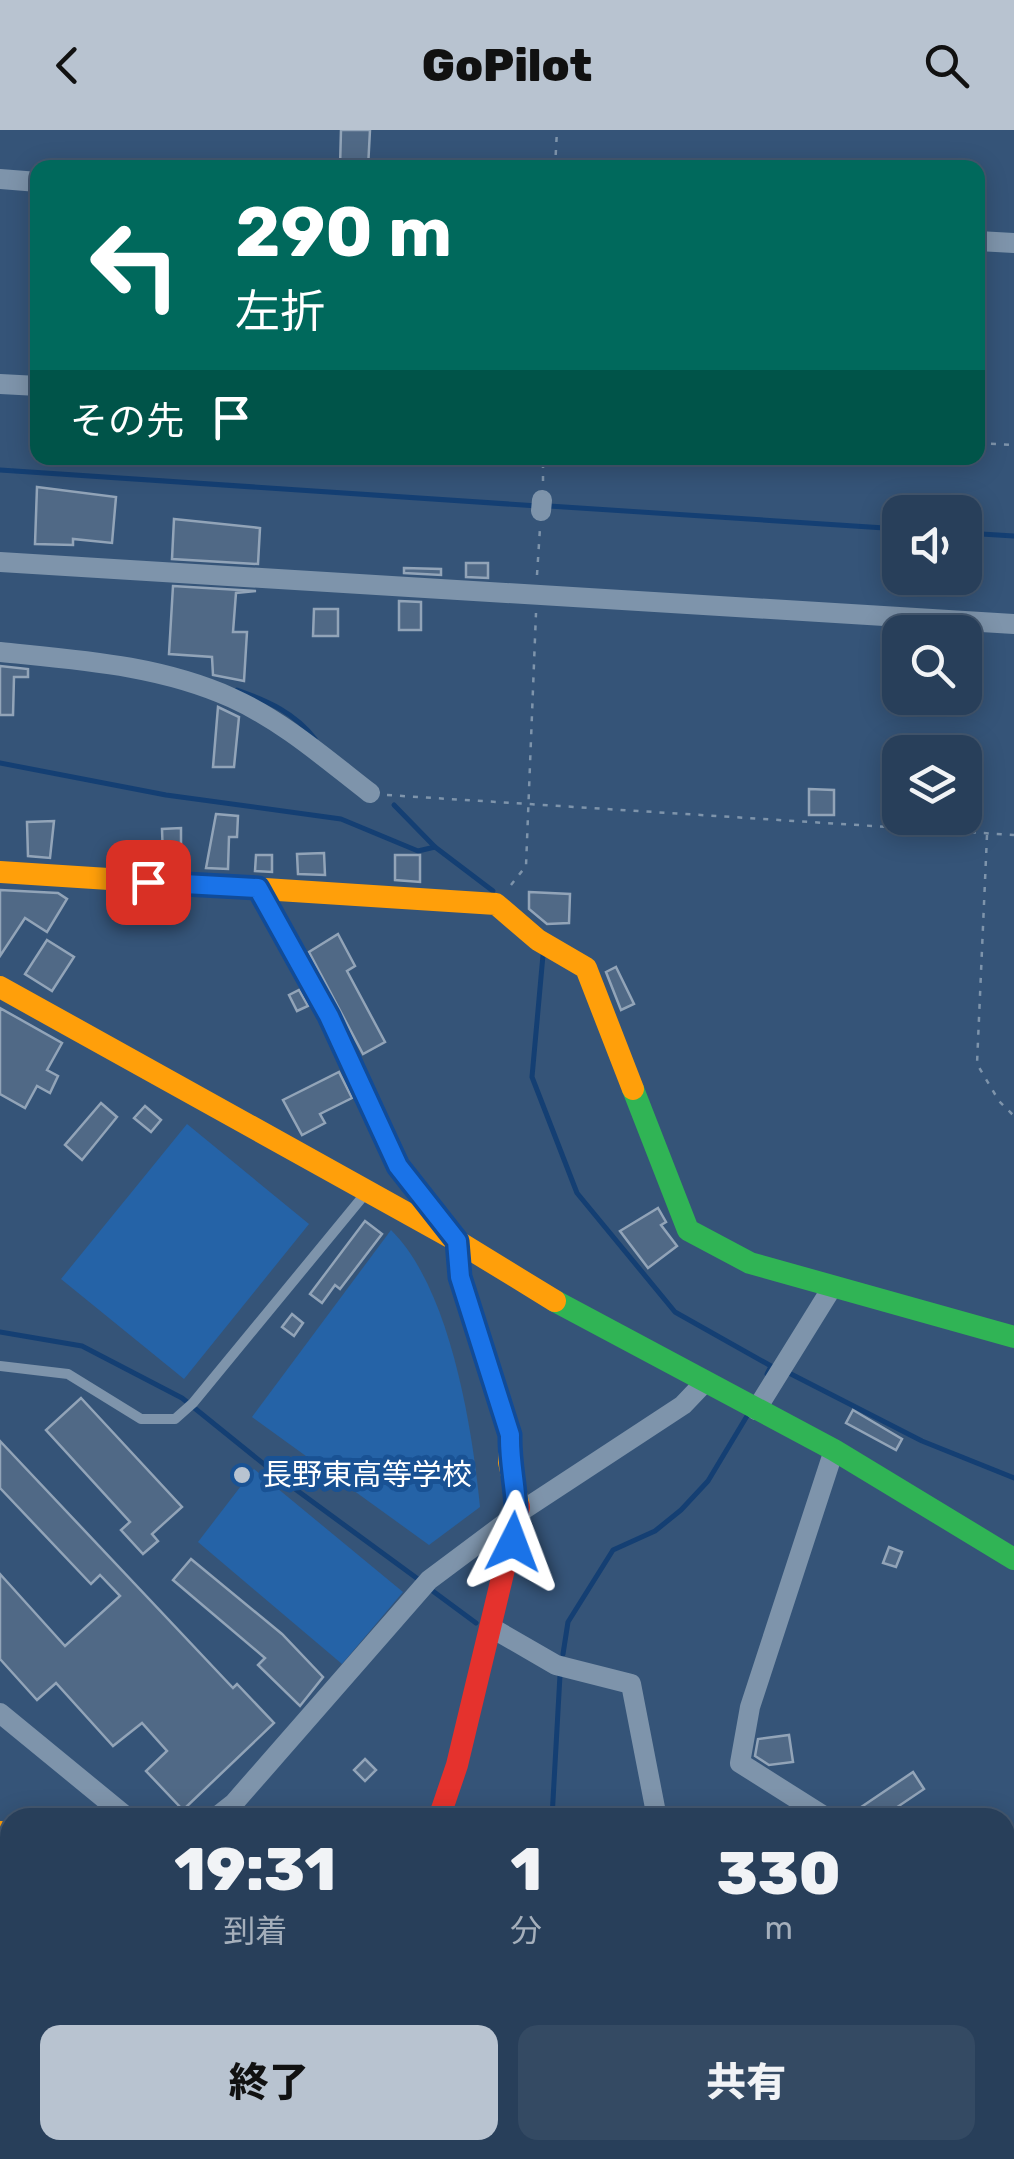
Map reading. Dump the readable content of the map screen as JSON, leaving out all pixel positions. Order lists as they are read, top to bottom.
{
  "places": ["長野東高等学校"],
  "page": {
    "header": "GoPilot",
    "turn": ["290 m", "左折"],
    "then": "その先",
    "eta": [
      "19:31",
      "到着",
      "1",
      "分",
      "330",
      "m"
    ],
    "buttons": ["終了", "共有"]
  }
}
